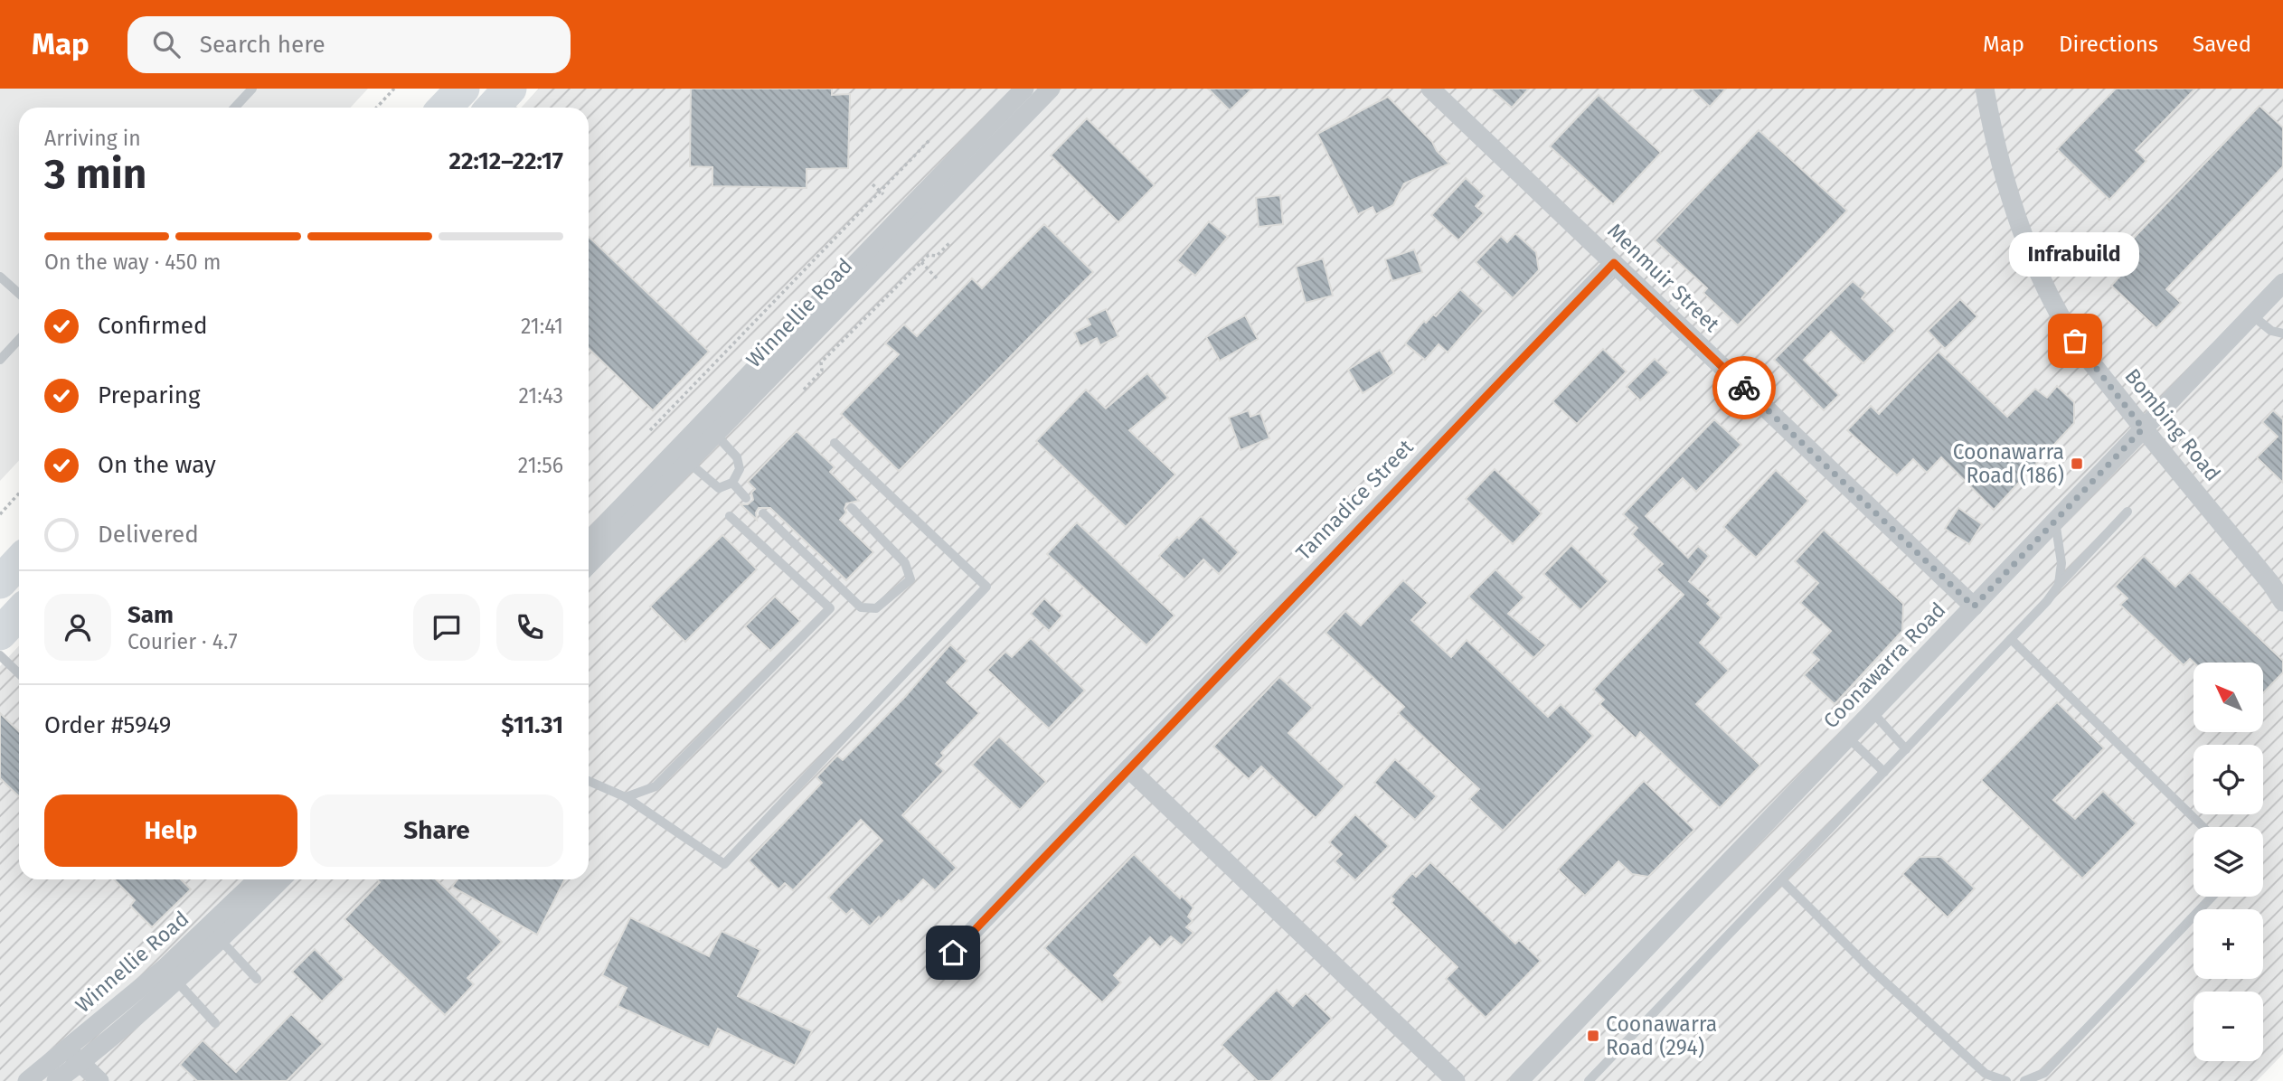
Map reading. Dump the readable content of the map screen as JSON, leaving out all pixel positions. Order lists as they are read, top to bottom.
{
  "streets": {
    "street": [
      "Menmuir Street",
      "Winnellie Road",
      "Bombing Road",
      "Tannadice Street",
      "Coonawarra Road"
    ]
  },
  "crossings": [
    ["Menmuir Street", "Tannadice Street"],
    ["Menmuir Street", "Coonawarra Road"],
    ["Bombing Road", "Coonawarra Road"]
  ],
  "places": {
    "other": ["Infrabuild"],
    "transit": ["Coonawarra Road (186)", "Coonawarra Road (294)"]
  },
  "north": "top left",
  "page": {
    "header": "Map",
    "search": "Search here",
    "nav": ["Map", "Directions", "Saved"],
    "heading": ["3 min", "Arriving in", "22:12–22:17"],
    "panel": [
      "Sam",
      "Courier · 4.7",
      "Order #5949",
      "$11.31"
    ],
    "bar": "On the way · 450 m",
    "bubble": "Infrabuild",
    "list": [
      ["Confirmed", "21:41"],
      ["Preparing", "21:43"],
      ["On the way", "21:56"],
      "Delivered"
    ],
    "map_buttons": ["+", "−"],
    "buttons": ["Help", "Share"]
  }
}
